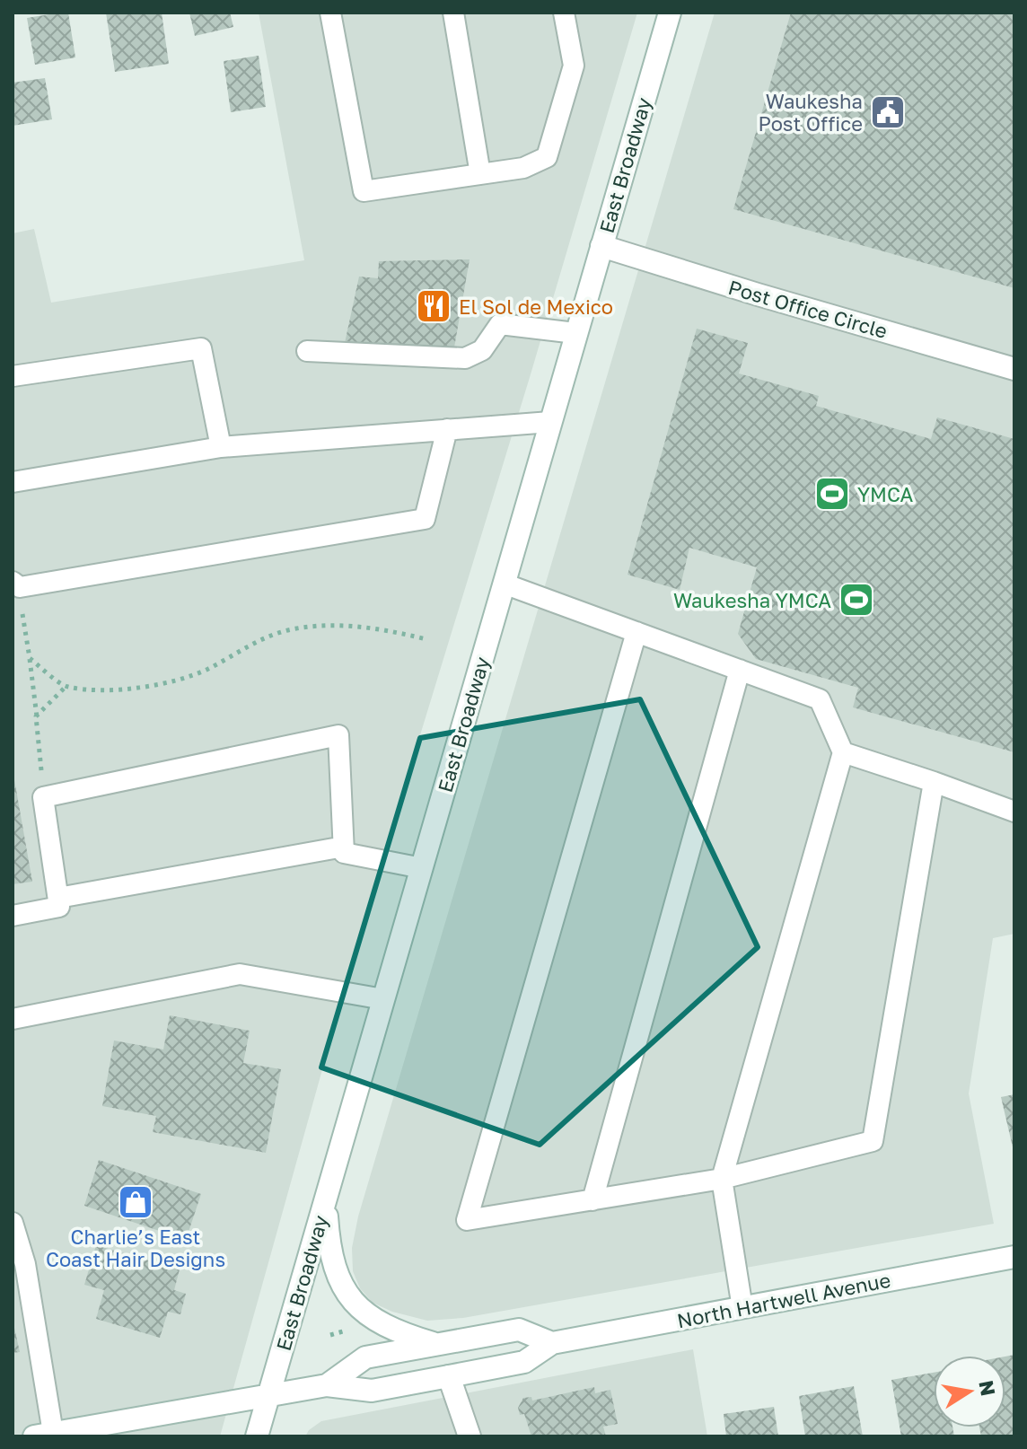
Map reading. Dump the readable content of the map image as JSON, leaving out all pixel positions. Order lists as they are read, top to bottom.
{
  "streets": {
    "street": ["East Broadway", "Post Office Circle", "North Hartwell Avenue"]
  },
  "crossings": [
    ["East Broadway", "Post Office Circle"],
    ["East Broadway", "North Hartwell Avenue"]
  ],
  "places": {
    "public building": ["Waukesha Post Office"],
    "restaurant": ["El Sol de Mexico"],
    "sports": ["YMCA", "Waukesha YMCA"],
    "shop": ["Charlie’s East Coast Hair Designs"]
  },
  "north": "right"
}
